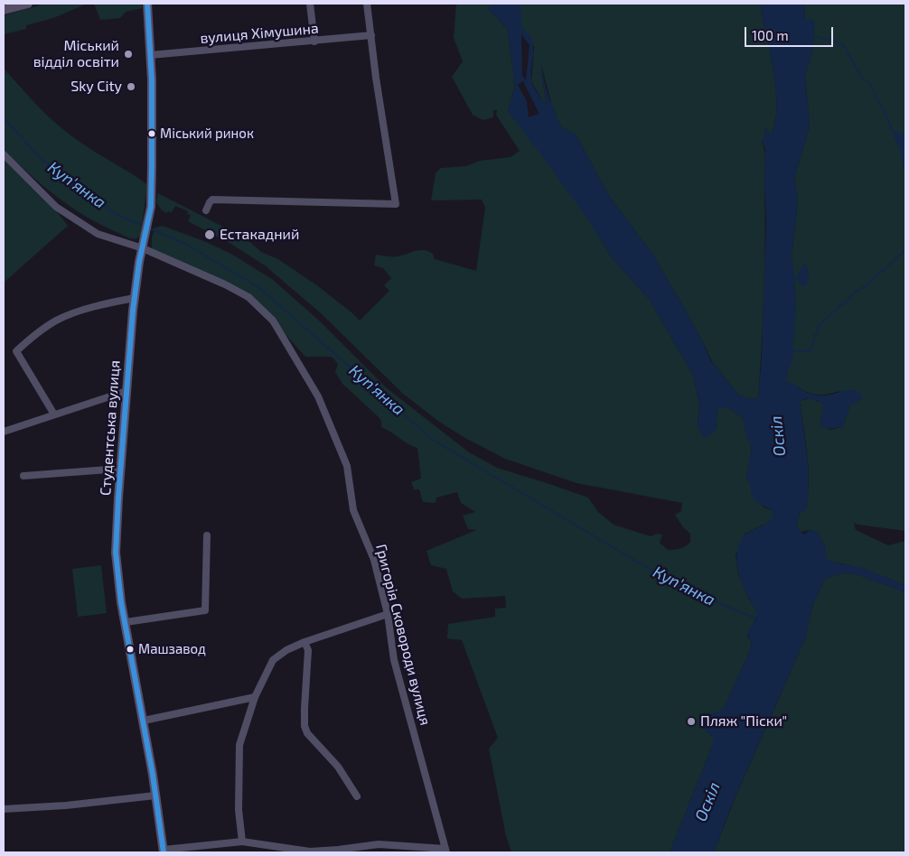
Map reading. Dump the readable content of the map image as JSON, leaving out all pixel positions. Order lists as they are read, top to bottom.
{
  "streets": {
    "main road": ["Студентська вулиця"],
    "street": ["вулиця Хімушина", "Григорія Сковороди вулиця"]
  },
  "crossings": [
    ["вулиця Хімушина", "Студентська вулиця"],
    ["Студентська вулиця", "Григорія Сковороди вулиця"]
  ],
  "water": ["Куп'янка", "Оскіл"],
  "places": [
    "Міський відділ освіти",
    "Sky City",
    "Міський ринок",
    "Естакадний",
    "Машзавод",
    "Пляж \"Піски\""
  ],
  "scale_bar": "100 m"
}
